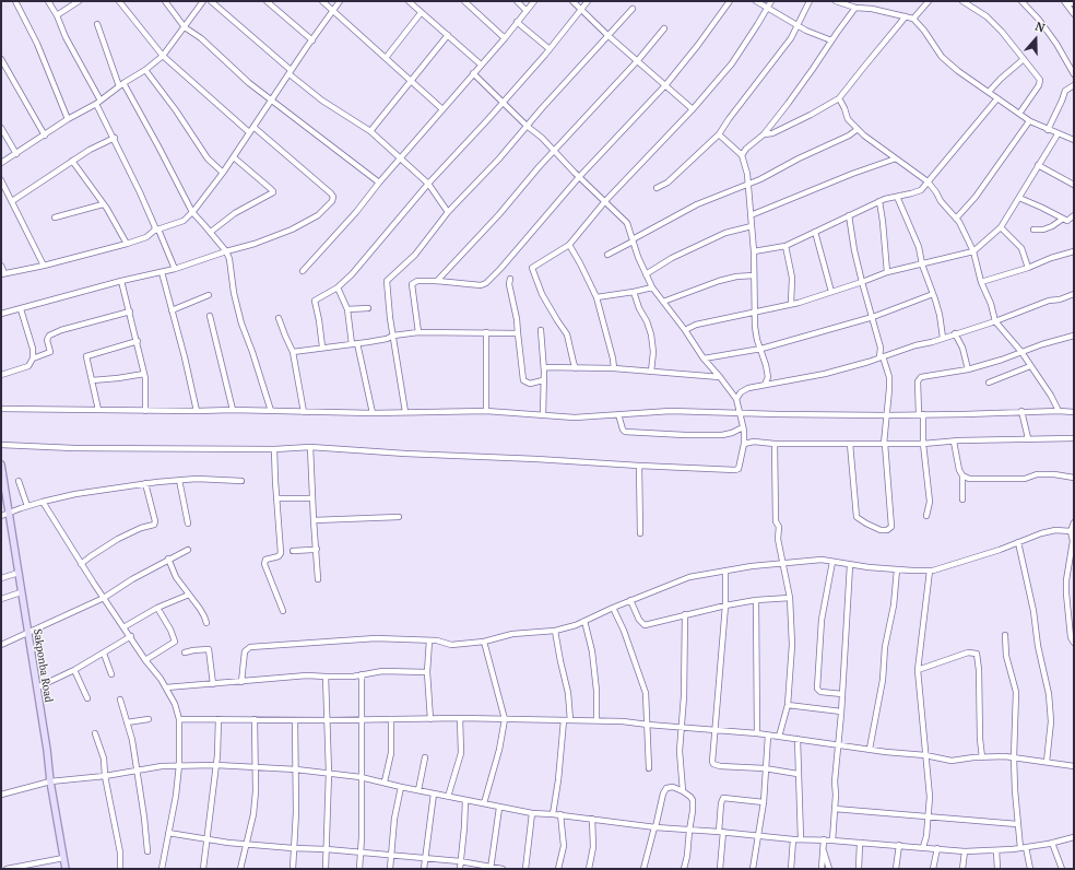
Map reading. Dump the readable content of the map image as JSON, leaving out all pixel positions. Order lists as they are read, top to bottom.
{
  "streets": {
    "main road": ["Sakponba Road"]
  },
  "north": "top"
}
